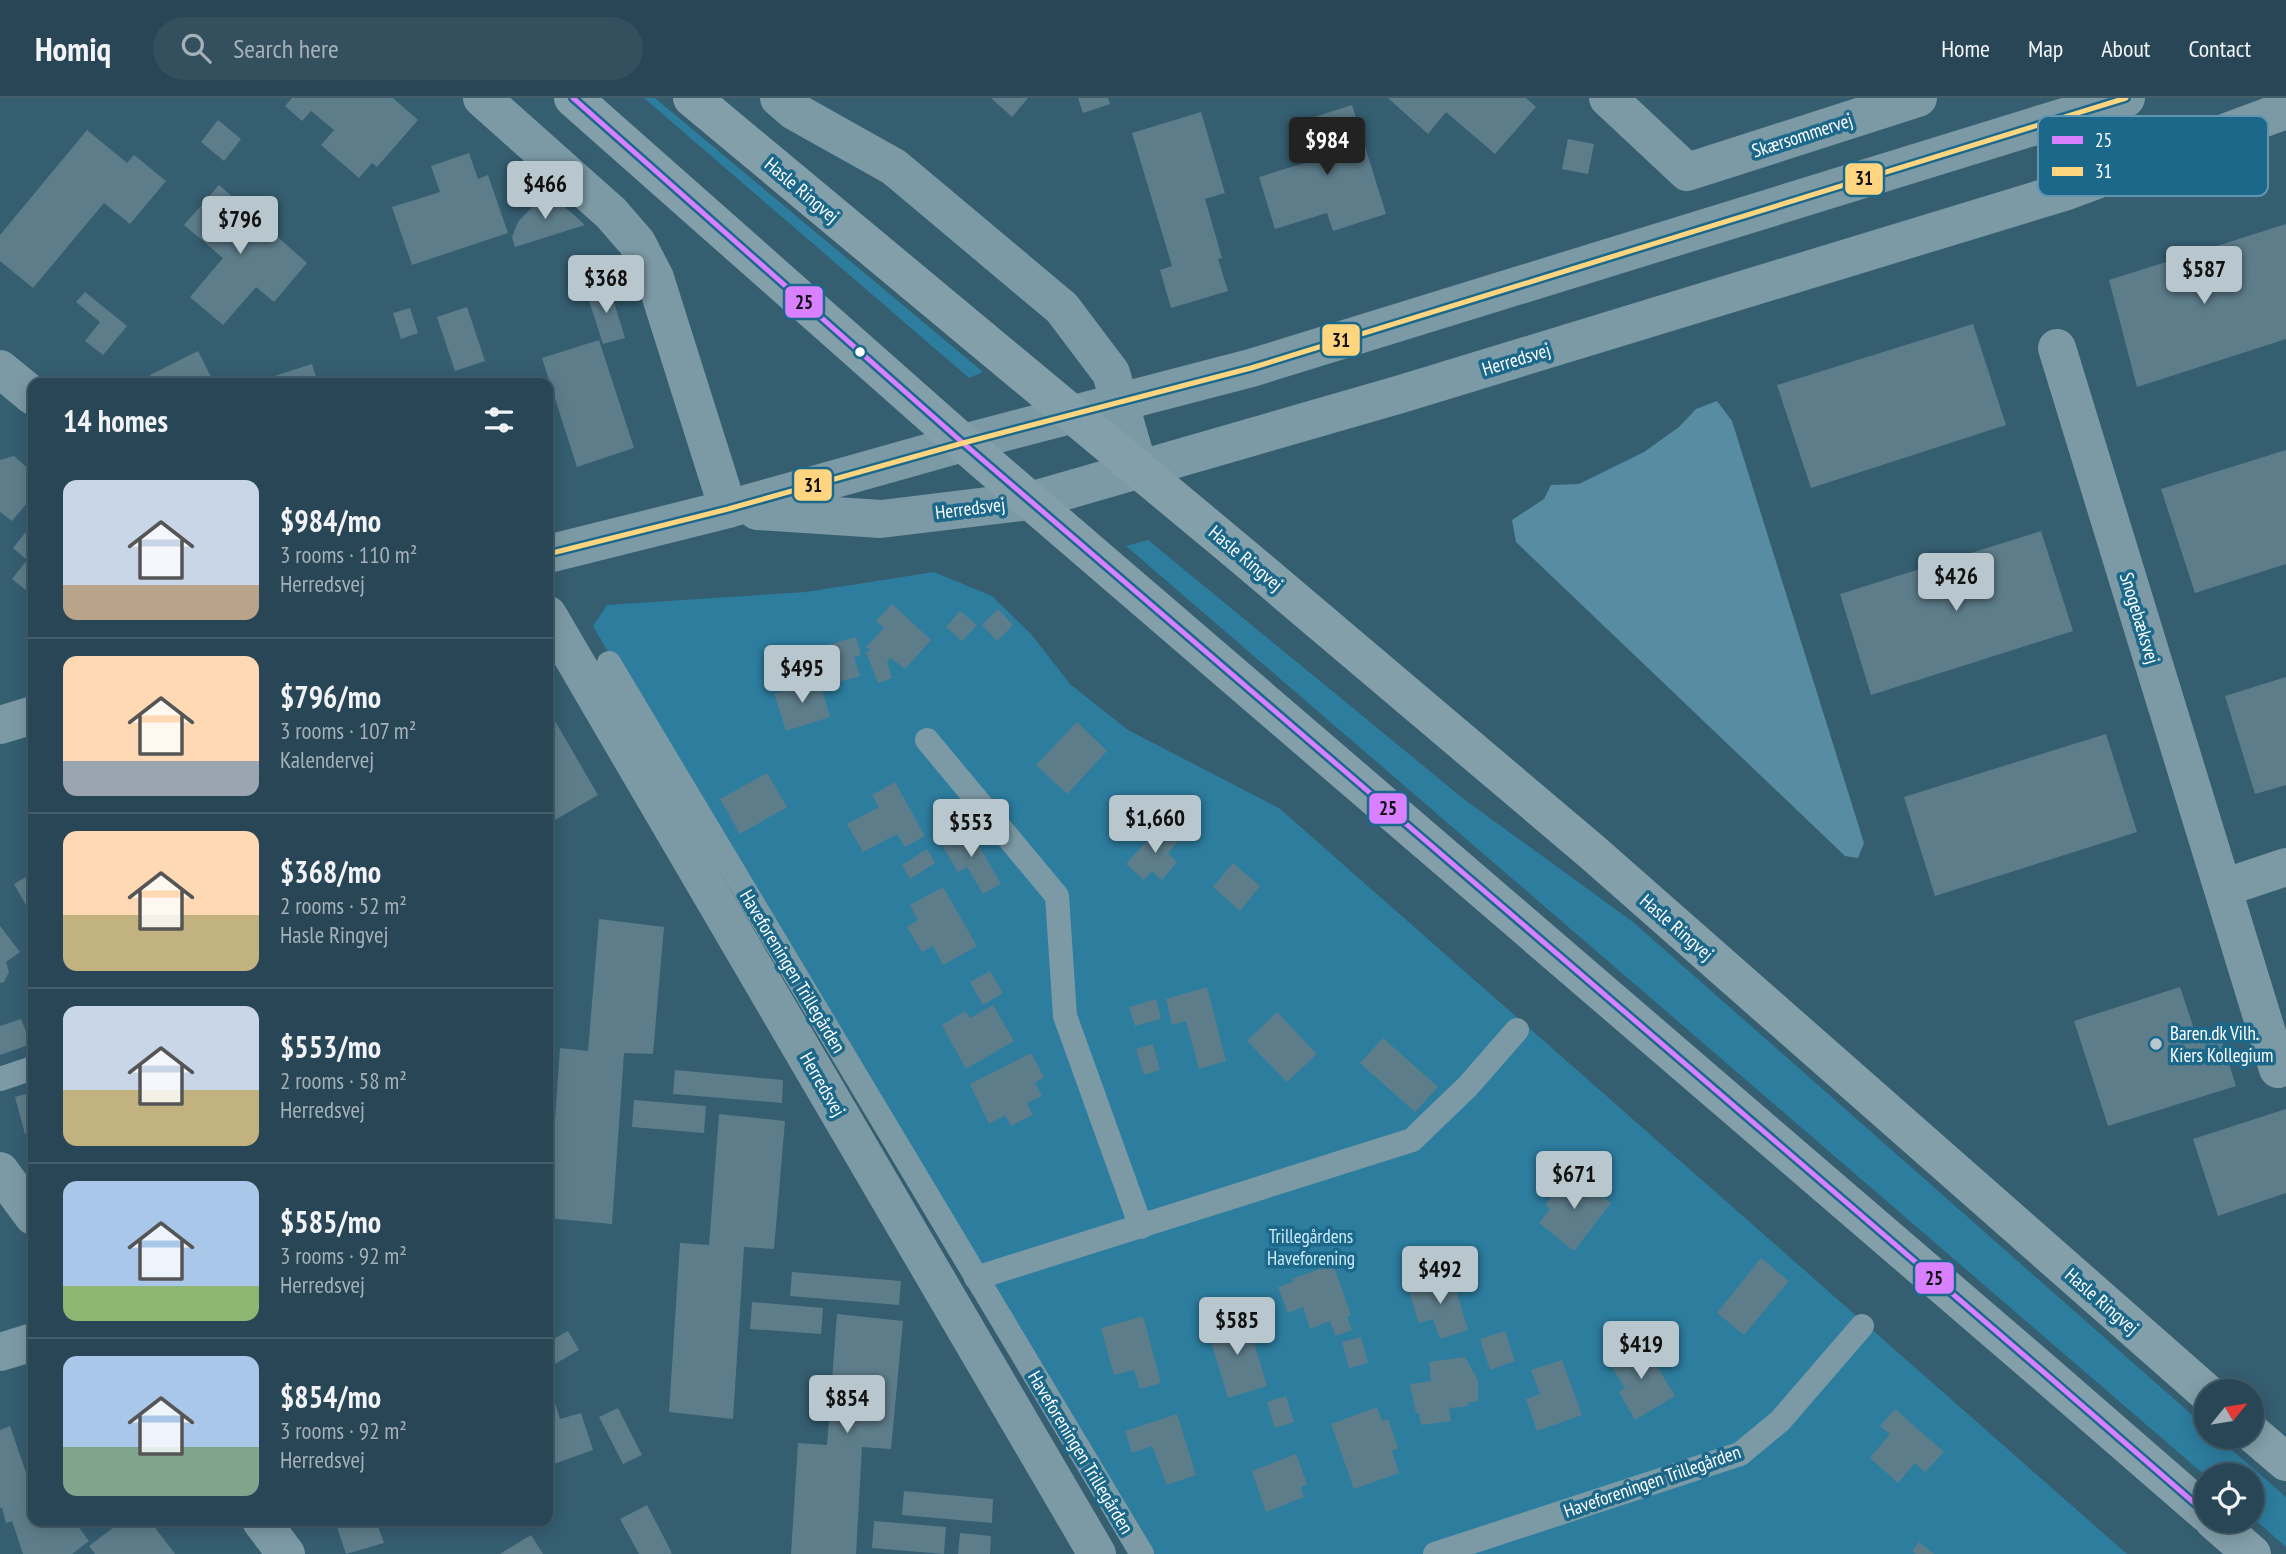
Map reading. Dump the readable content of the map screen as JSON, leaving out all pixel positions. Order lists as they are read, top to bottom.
{
  "streets": {
    "main road": ["Hasle Ringvej"],
    "street": ["Skærsommervej", "Herredsvej", "Snogebæksvej"],
    "lane": ["Haveforeningen Trillegården"]
  },
  "crossings": [
    ["Hasle Ringvej", "Herredsvej"]
  ],
  "parks": ["Trillegårdens Haveforening"],
  "places": ["Baren.dk Vilh. Kiers Kollegium"],
  "lines": ["transit line 25", "transit line 31"],
  "legend": ["25", "31"],
  "north": "top right",
  "page": {
    "header": "Homiq",
    "search": "Search here",
    "nav": [
      "Home",
      "Map",
      "About",
      "Contact"
    ],
    "price": [
      "$984",
      "$466",
      "$796",
      "$587",
      "$368",
      "$426",
      "$495",
      "$1,660",
      "$553",
      "$671",
      "$492",
      "$585",
      "$419",
      "$854"
    ],
    "heading": "14 homes",
    "list": [
      {
        "name": "$984/mo",
        "note": "3 rooms · 110 m² · Herredsvej"
      },
      {
        "name": "$796/mo",
        "note": "3 rooms · 107 m² · Kalendervej"
      },
      {
        "name": "$368/mo",
        "note": "2 rooms · 52 m² · Hasle Ringvej"
      },
      {
        "name": "$553/mo",
        "note": "2 rooms · 58 m² · Herredsvej"
      },
      {
        "name": "$585/mo",
        "note": "3 rooms · 92 m² · Herredsvej"
      },
      {
        "name": "$854/mo",
        "note": "3 rooms · 92 m² · Herredsvej"
      }
    ]
  }
}
